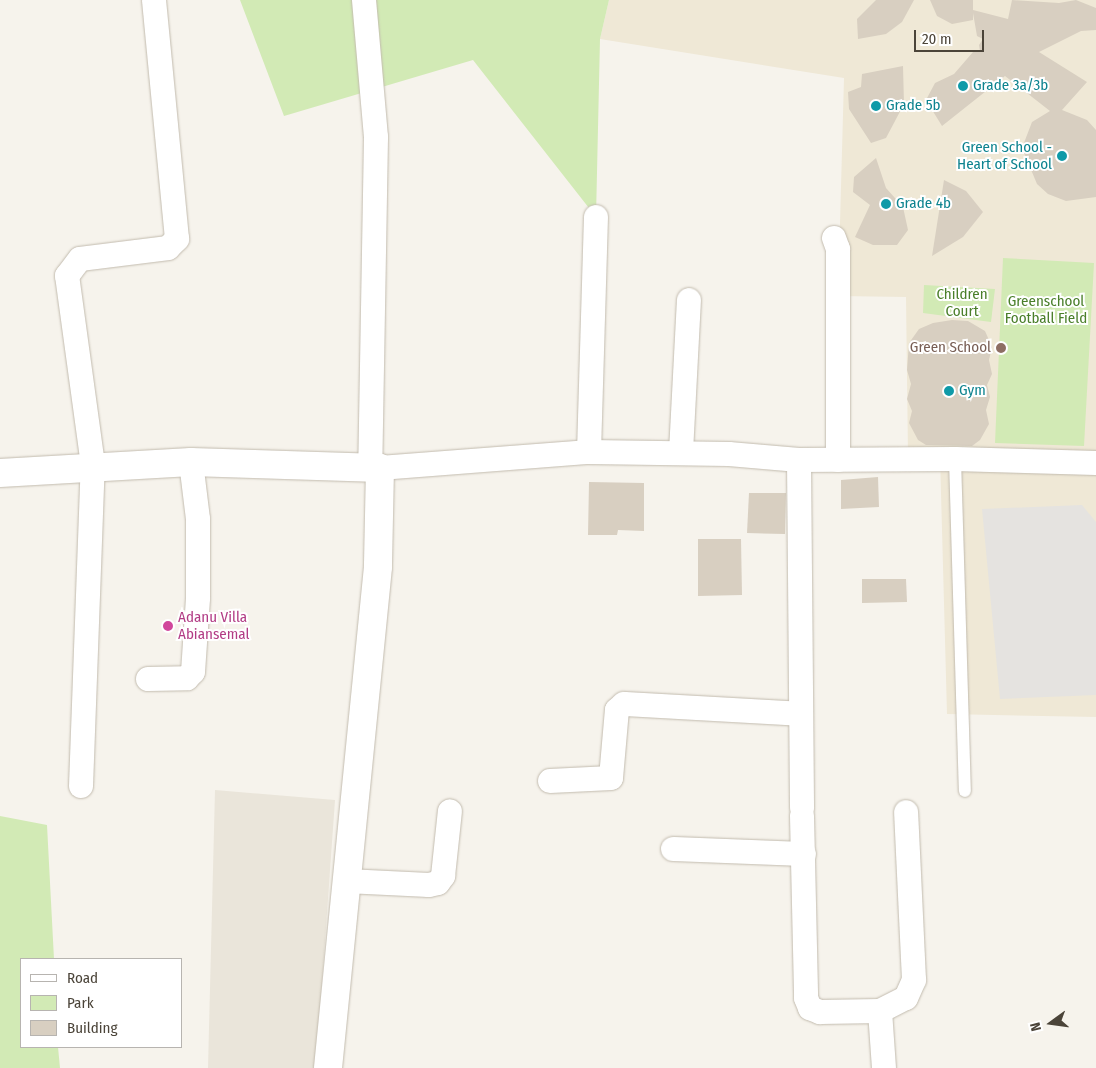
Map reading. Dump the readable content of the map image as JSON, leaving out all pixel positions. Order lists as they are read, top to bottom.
{
  "parks": ["Children Court", "Greenschool Football Field"],
  "places": [
    "Grade 3a/3b",
    "Grade 5b",
    "Green School - Heart of School",
    "Grade 4b",
    "Green School",
    "Gym",
    "Adanu Villa Abiansemal"
  ],
  "legend": ["Road", "Park", "Building"],
  "scale_bar": "20 m",
  "north": "left"
}
